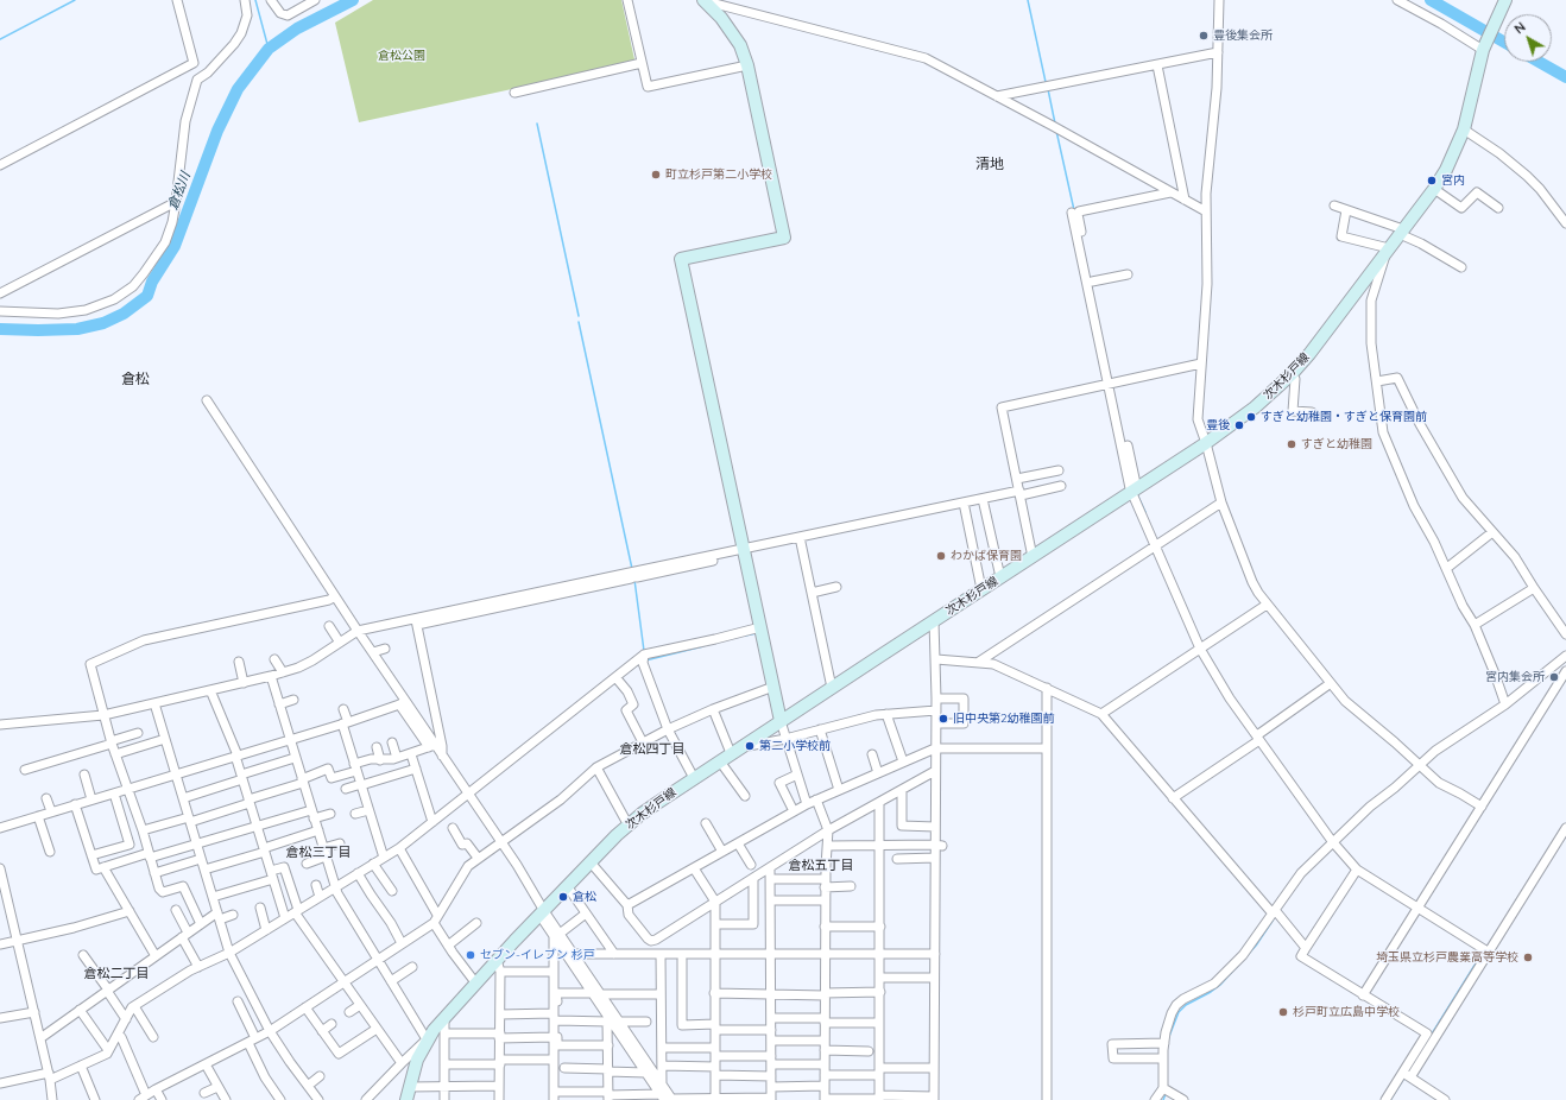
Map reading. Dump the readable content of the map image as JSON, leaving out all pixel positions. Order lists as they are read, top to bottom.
{
  "streets": {
    "main road": ["次木杉戸線"]
  },
  "districts": [
    "清地",
    "倉松",
    "倉松四丁目",
    "倉松三丁目",
    "倉松五丁目",
    "倉松二丁目"
  ],
  "water": ["倉松川"],
  "parks": ["倉松公園"],
  "places": [
    "豊後集会所",
    "町立杉戸第二小学校",
    "宮内",
    "すぎと幼稚園・すぎと保育園前",
    "豊後",
    "すぎと幼稚園",
    "わかば保育園",
    "宮内集会所",
    "旧中央第2幼稚園前",
    "第二小学校前",
    "倉松",
    "セブン-イレブン 杉戸",
    "埼玉県立杉戸農業高等学校",
    "杉戸町立広島中学校"
  ],
  "north": "top left"
}
